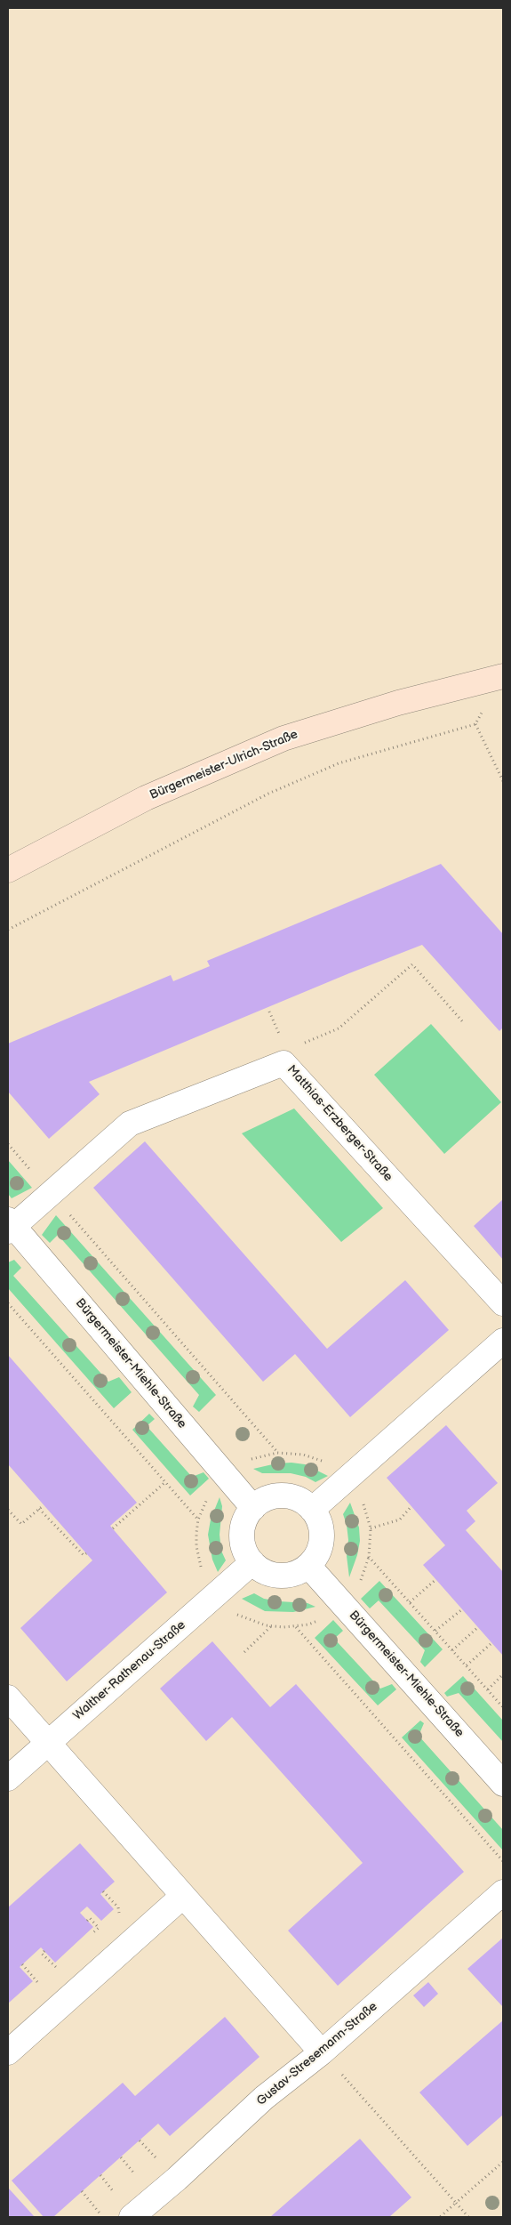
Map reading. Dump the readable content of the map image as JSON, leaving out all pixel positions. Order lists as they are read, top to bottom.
{
  "streets": {
    "main road": ["Bürgermeister-Ulrich-Straße"],
    "street": [
      "Matthias-Erzberger-Straße",
      "Bürgermeister-Miehle-Straße",
      "Walther-Rathenau-Straße",
      "Gustav-Stresemann-Straße"
    ]
  },
  "crossings": [
    ["Matthias-Erzberger-Straße", "Bürgermeister-Miehle-Straße"],
    ["Bürgermeister-Miehle-Straße", "Walther-Rathenau-Straße"]
  ]
}
